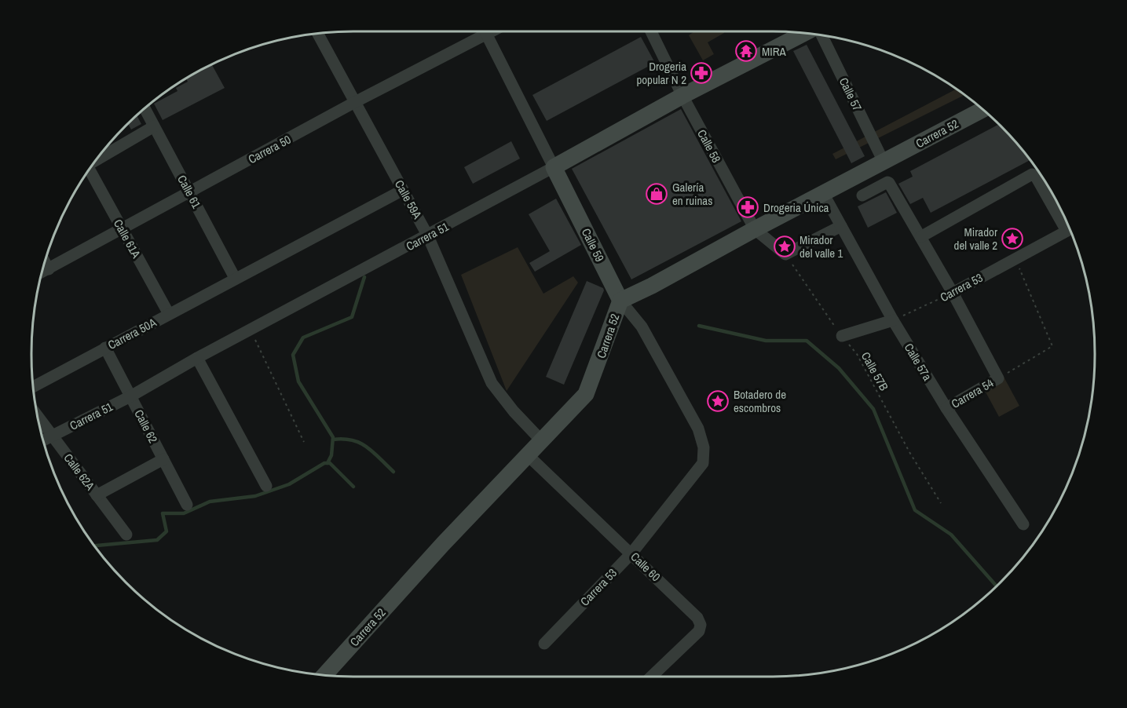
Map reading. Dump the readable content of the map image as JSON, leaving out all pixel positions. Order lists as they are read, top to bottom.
{
  "streets": {
    "main road": ["Carrera 52", "Carrera 51", "Calle 59"],
    "street": [
      "Calle 57",
      "Calle 58",
      "Carrera 50",
      "Calle 61",
      "Calle 59A",
      "Calle 61A",
      "Carrera 53",
      "Carrera 50A",
      "Calle 57a",
      "Carrera 54",
      "Calle 62",
      "Calle 62A",
      "Calle 60"
    ],
    "path": ["Calle 57B"]
  },
  "crossings": [
    ["Calle 57", "Carrera 52"],
    ["Carrera 52", "Calle 58"],
    ["Carrera 52", "Calle 59A"],
    ["Carrera 52", "Calle 59"],
    ["Carrera 52", "Calle 57a"],
    ["Carrera 52", "Calle 60"],
    ["Calle 58", "Carrera 51"],
    ["Calle 58", "Calle 57B"],
    ["Carrera 50", "Calle 61"],
    ["Carrera 50", "Calle 59A"],
    ["Carrera 50", "Calle 61A"],
    ["Calle 61", "Carrera 50A"],
    ["Calle 59A", "Carrera 51"],
    ["Calle 59A", "Carrera 50A"],
    ["Carrera 51", "Calle 59"],
    ["Carrera 51", "Calle 62"],
    ["Carrera 51", "Calle 62A"],
    ["Calle 61A", "Carrera 50A"],
    ["Calle 59", "Carrera 53"],
    ["Carrera 53", "Calle 57a"],
    ["Carrera 53", "Calle 60"],
    ["Carrera 50A", "Calle 62"],
    ["Calle 57a", "Carrera 54"]
  ],
  "places": {
    "temple": ["MIRA"],
    "pharmacy": ["Drogeria popular N 2", "Drogeria Única"],
    "shop": ["Galería en ruinas"],
    "place": ["Mirador del valle 2", "Mirador del valle 1", "Botadero de escombros"]
  }
}
